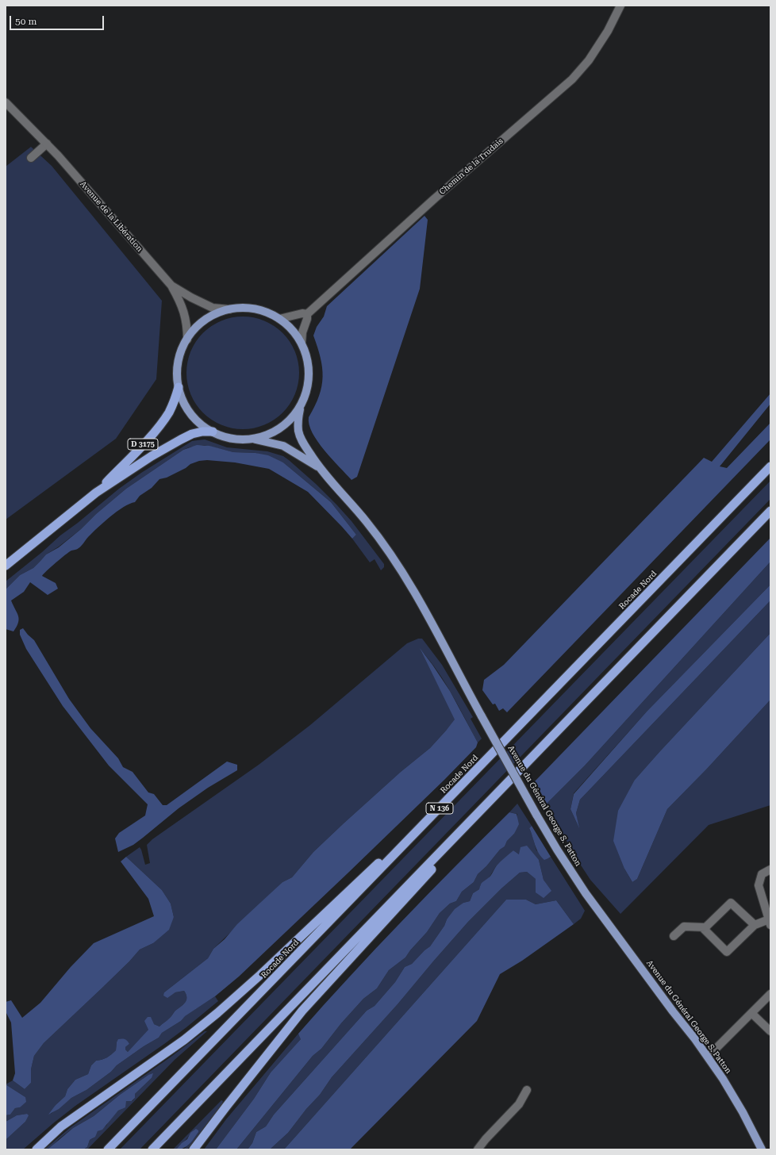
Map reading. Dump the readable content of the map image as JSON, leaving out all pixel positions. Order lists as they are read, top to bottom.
{
  "streets": {
    "highway": ["D 3175", "Rocade Nord", "N 136"],
    "main road": ["Avenue du Général George S. Patton"],
    "street": ["Chemin de la Trudais", "Avenue de la Libération"]
  },
  "scale_bar": "50 m"
}
